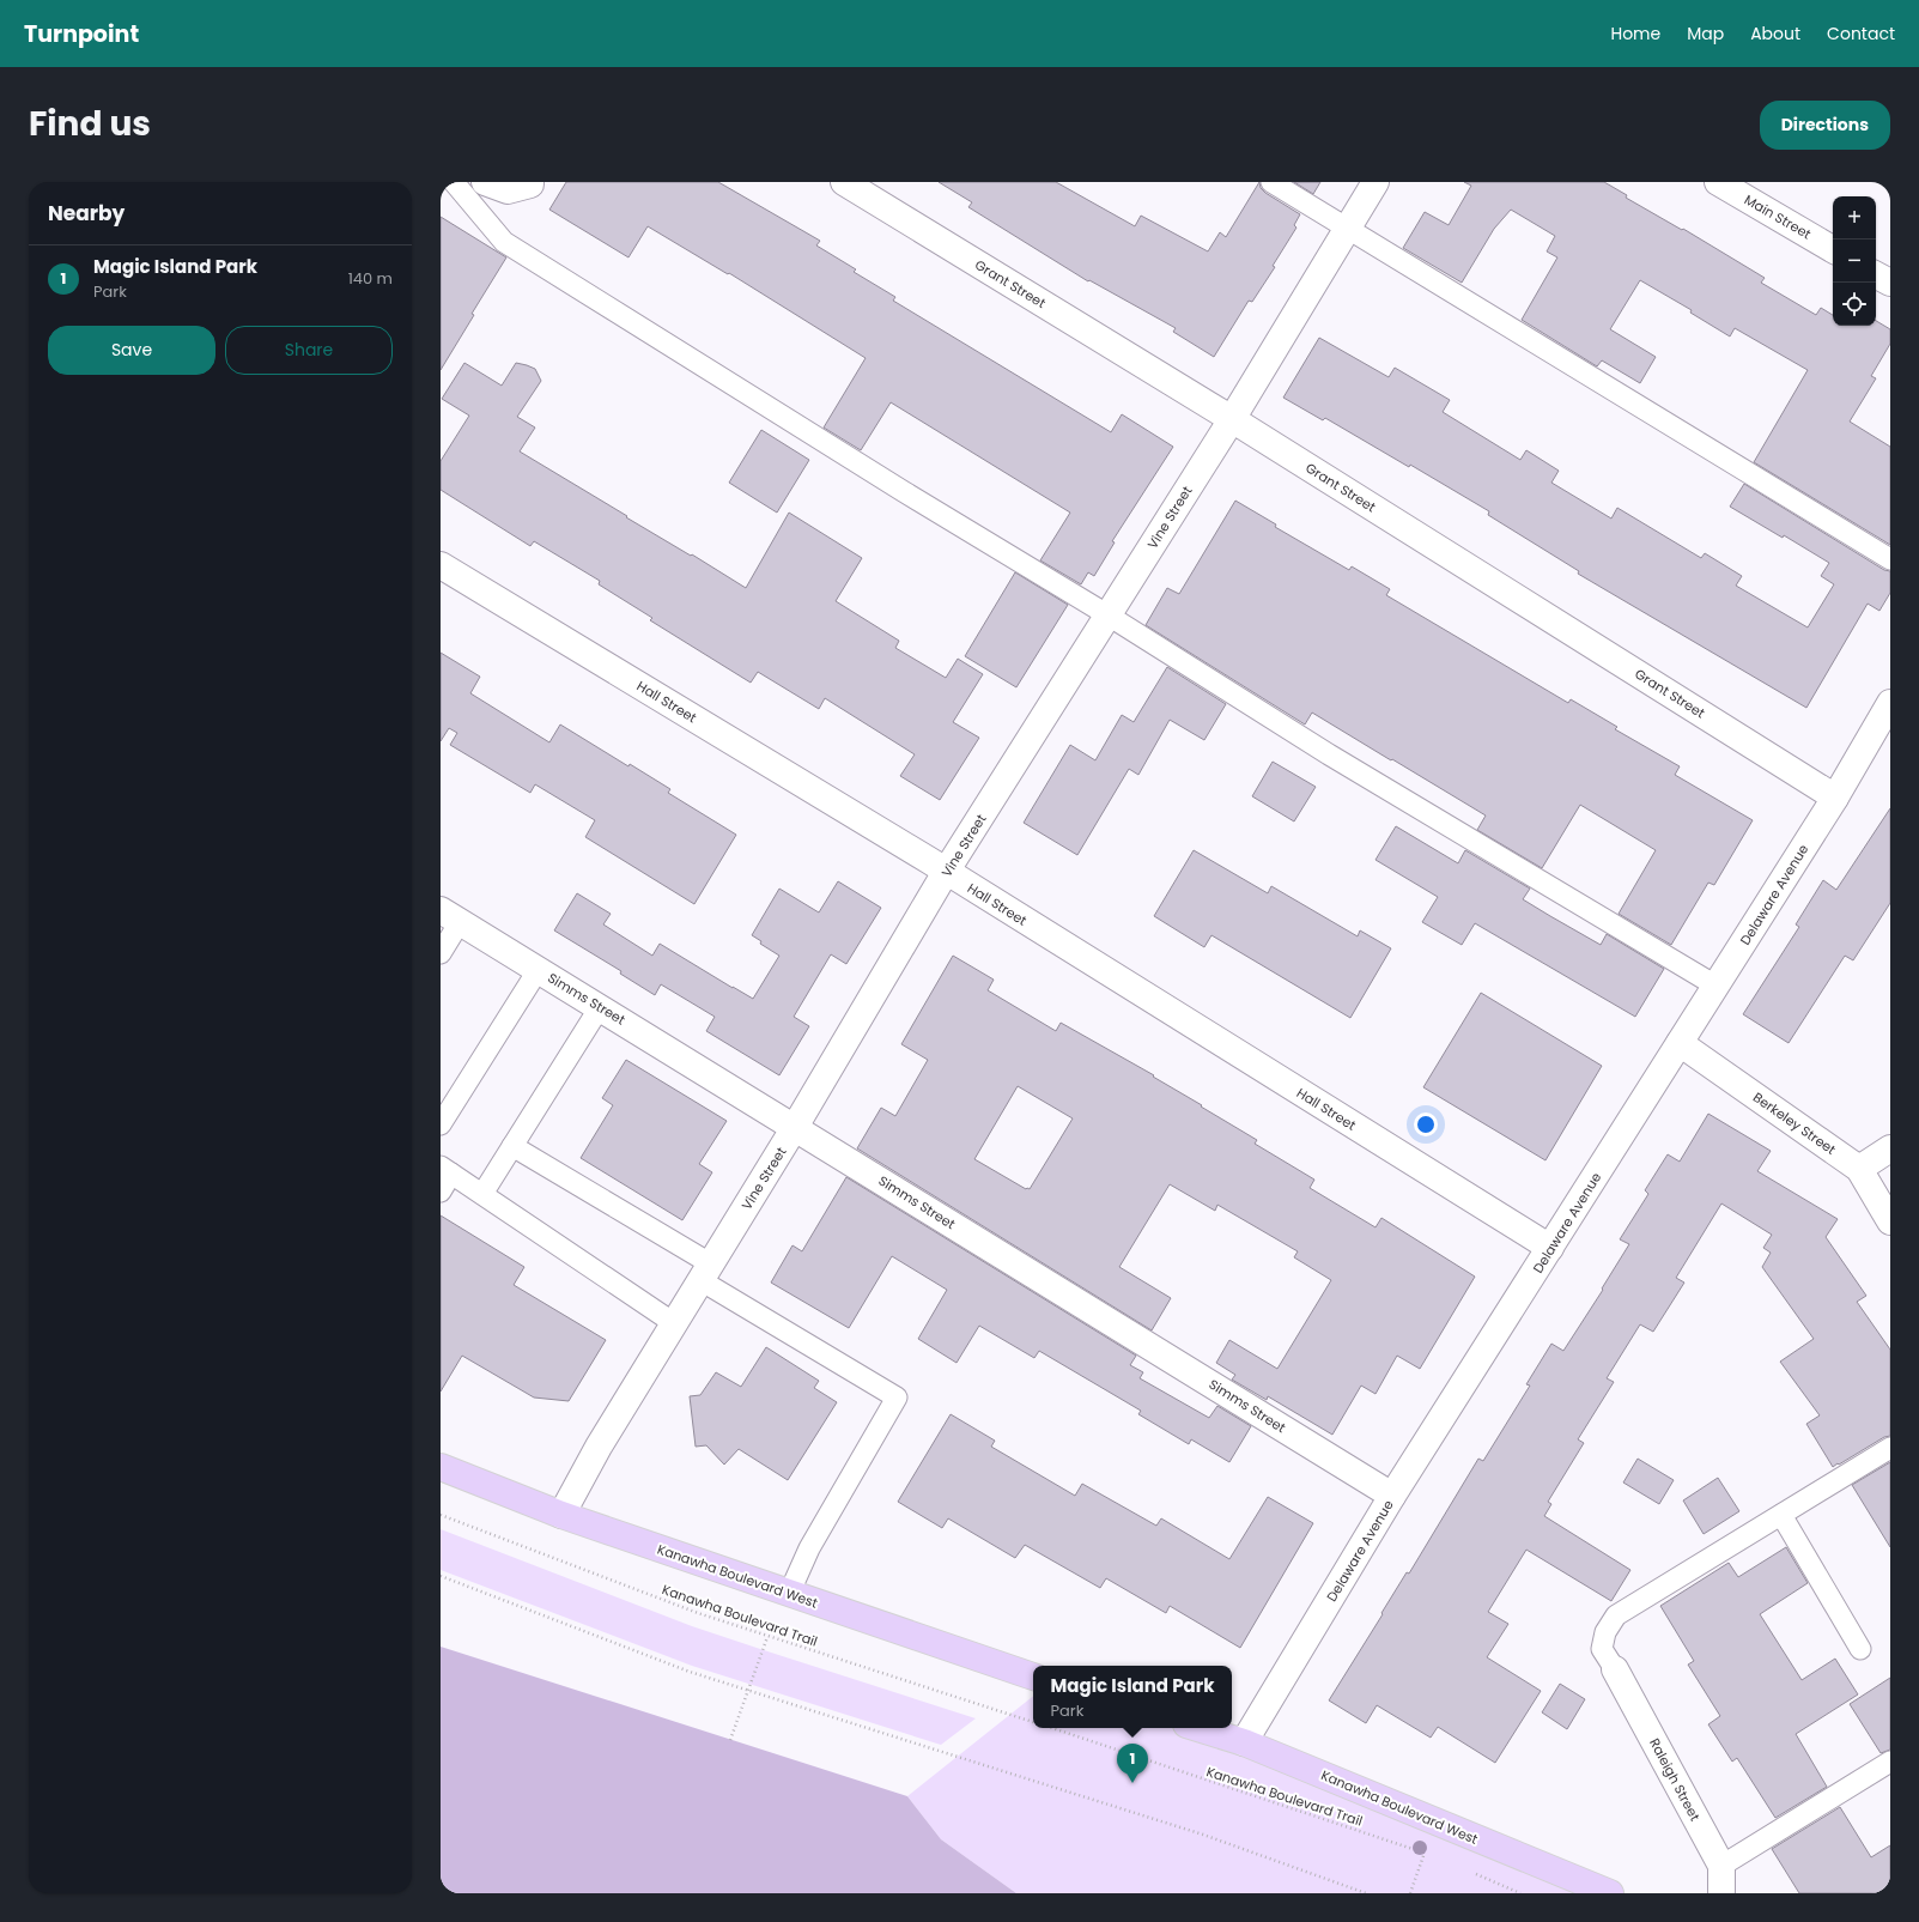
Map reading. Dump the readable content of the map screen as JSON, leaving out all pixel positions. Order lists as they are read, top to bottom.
{
  "streets": {
    "main road": ["Kanawha Boulevard West"],
    "street": [
      "Main Street",
      "Grant Street",
      "Vine Street",
      "Hall Street",
      "Delaware Avenue",
      "Simms Street",
      "Berkeley Street",
      "Raleigh Street"
    ],
    "path": ["Kanawha Boulevard Trail"]
  },
  "crossings": [
    ["Grant Street", "Vine Street"],
    ["Grant Street", "Delaware Avenue"],
    ["Vine Street", "Hall Street"],
    ["Vine Street", "Simms Street"],
    ["Vine Street", "Kanawha Boulevard West"],
    ["Hall Street", "Delaware Avenue"],
    ["Delaware Avenue", "Simms Street"],
    ["Delaware Avenue", "Berkeley Street"],
    ["Delaware Avenue", "Kanawha Boulevard West"]
  ],
  "page": {
    "header": "Turnpoint",
    "nav": [
      "Home",
      "Map",
      "About",
      "Contact"
    ],
    "title": "Find us",
    "buttons": [
      "Directions",
      ["Save", "Share"]
    ],
    "heading": "Nearby",
    "map_buttons": ["+", "−"],
    "list": [
      {
        "mark": "1",
        "name": "Magic Island Park",
        "note": "Park",
        "value": "140 m"
      }
    ],
    "popup": ["Magic Island Park", "Park"],
    "pins": "1"
  }
}
